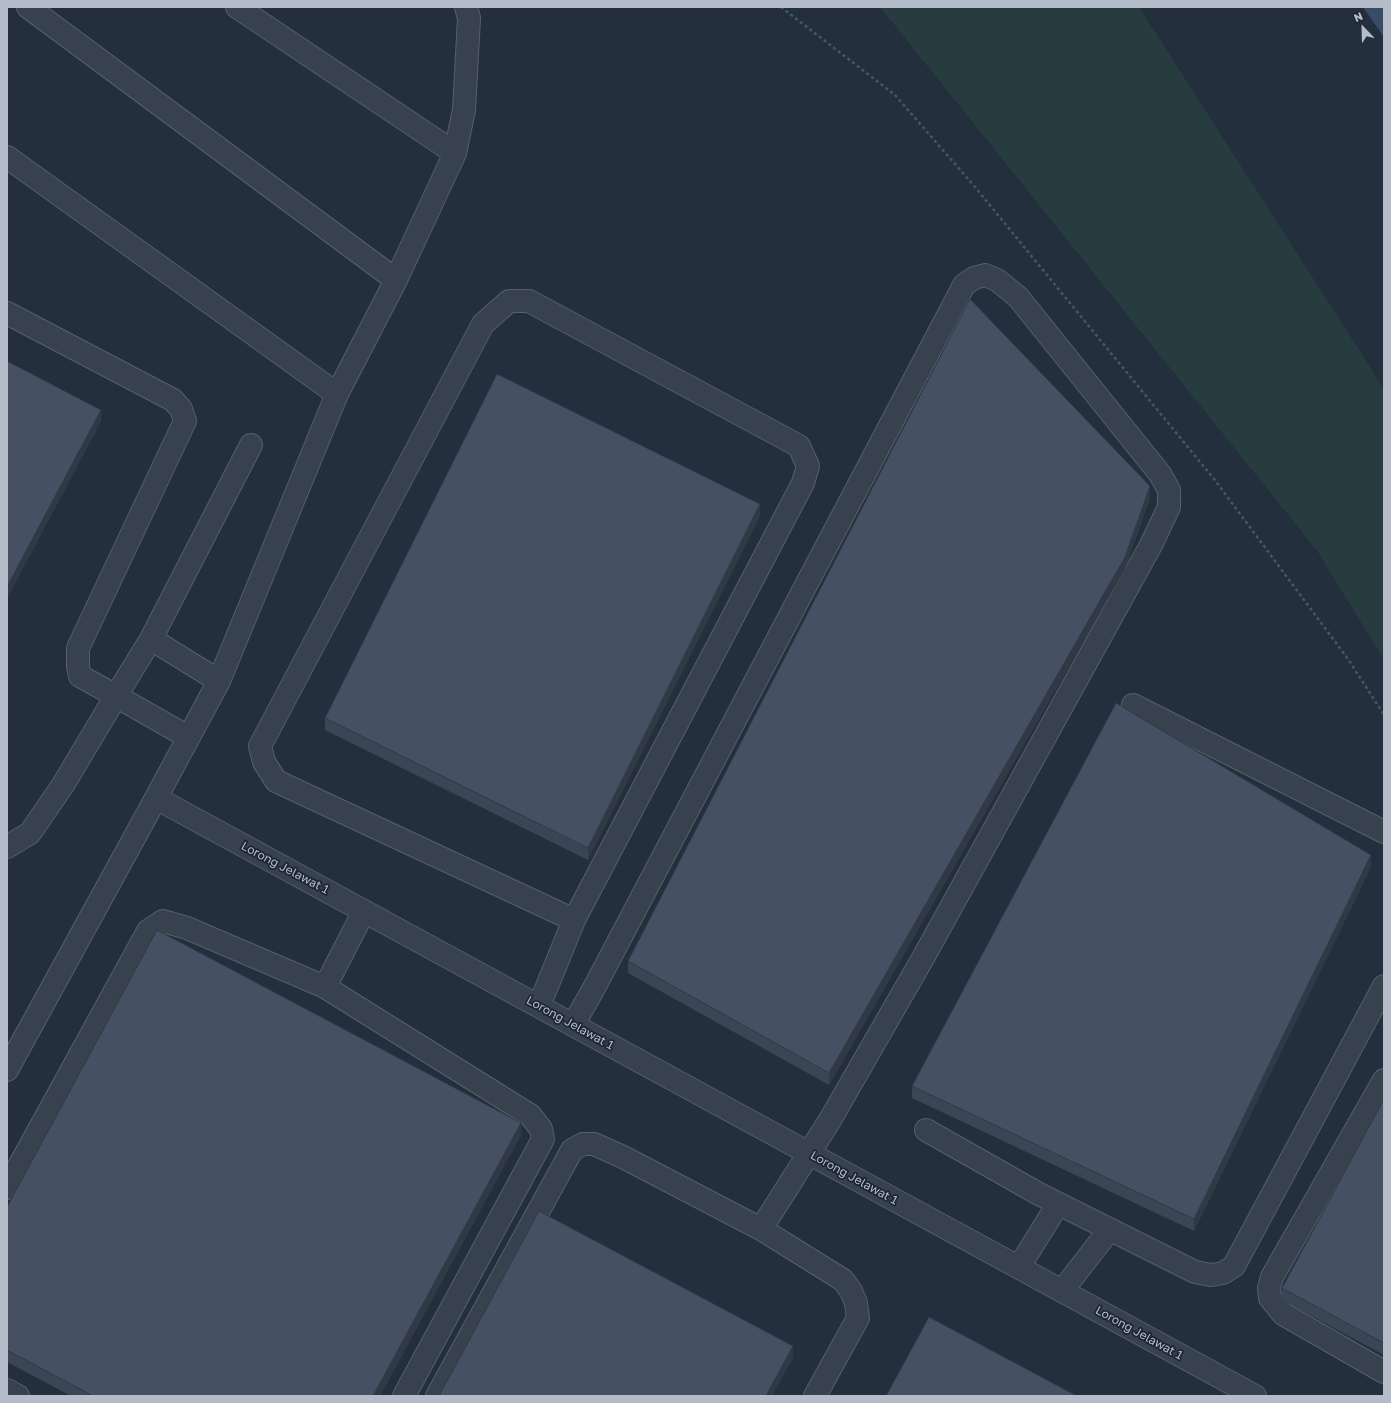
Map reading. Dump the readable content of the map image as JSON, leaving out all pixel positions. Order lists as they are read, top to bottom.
{
  "streets": {
    "street": ["Lorong Jelawat 1"]
  },
  "north": "top left"
}
